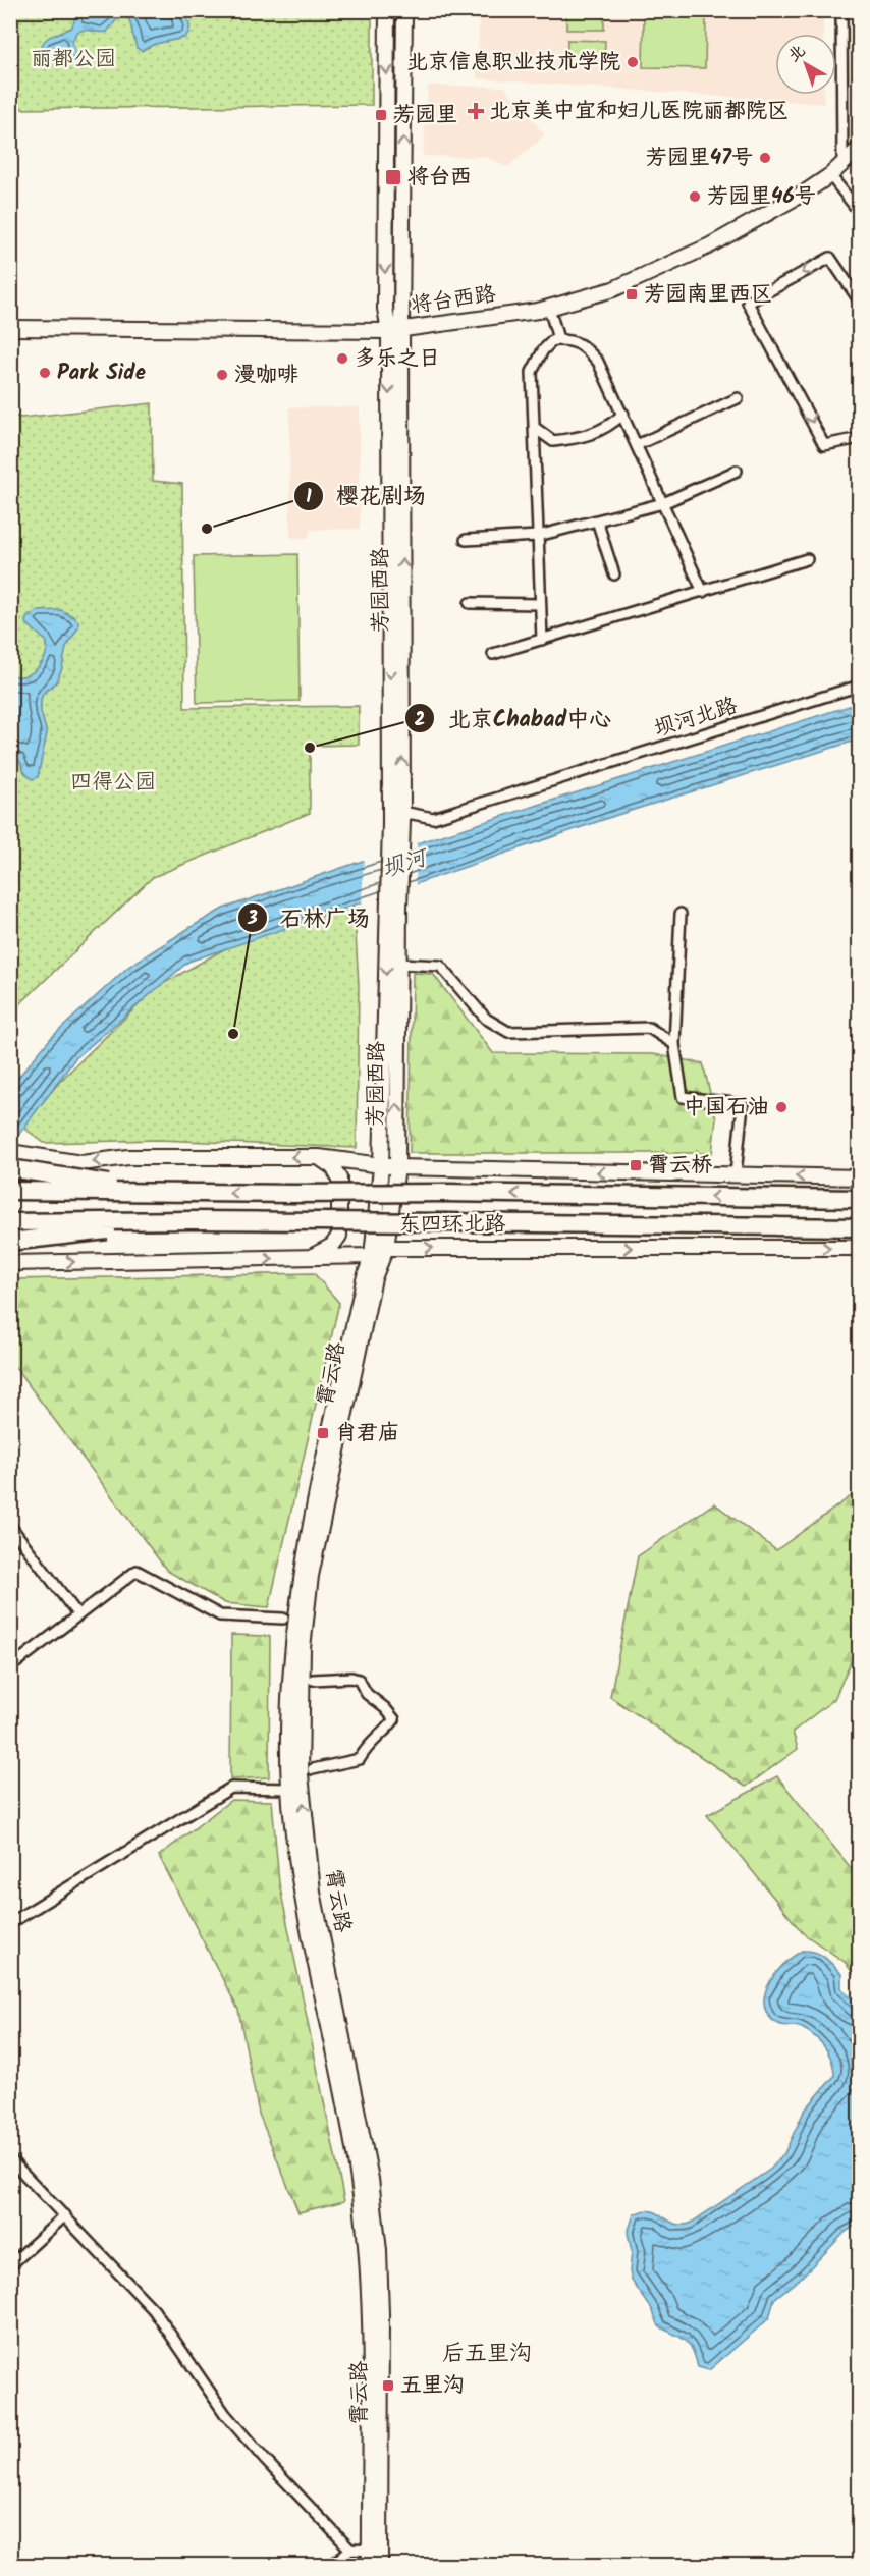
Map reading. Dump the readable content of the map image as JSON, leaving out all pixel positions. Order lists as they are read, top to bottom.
{
  "streets": {
    "highway": ["东四环北路"],
    "main road": ["将台西路", "芳园西路", "霄云路"],
    "street": ["坝河北路"]
  },
  "crossings": [
    ["将台西路", "芳园西路"],
    ["芳园西路", "坝河北路"],
    ["芳园西路", "东四环北路"],
    ["芳园西路", "霄云路"],
    ["东四环北路", "霄云路"]
  ],
  "districts": ["后五里沟"],
  "water": ["坝河"],
  "parks": ["丽都公园", "四得公园"],
  "places": {
    "other": [
      "北京信息职业技术学院",
      "芳园里47号",
      "芳园里46号",
      "多乐之日",
      "Park Side",
      "漫咖啡",
      "樱花剧场",
      "北京Chabad中心",
      "石林广场",
      "中国石油"
    ],
    "health": ["北京美中宜和妇儿医院丽都院区"],
    "transit": [
      "芳园里",
      "将台西",
      "芳园南里西区",
      "霄云桥",
      "肖君庙",
      "五里沟"
    ]
  },
  "north": "top left"
}
